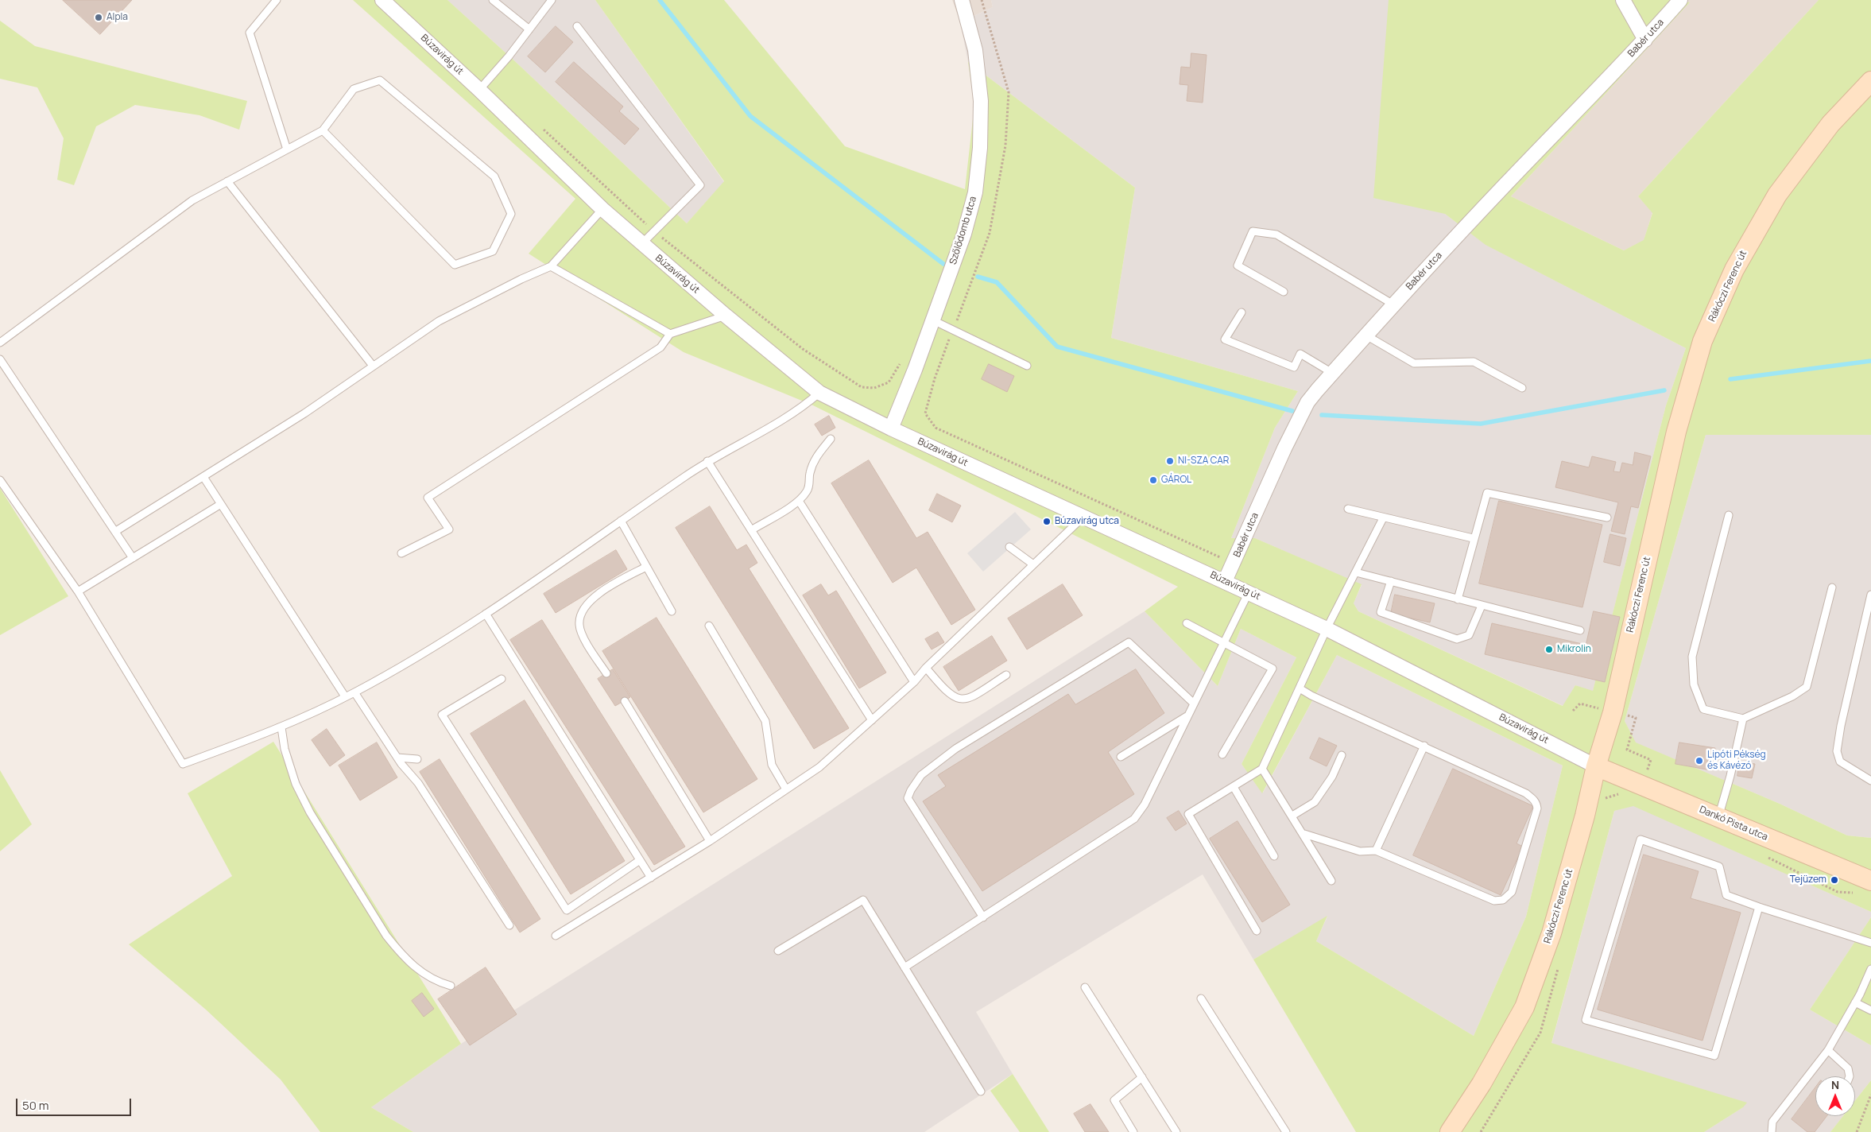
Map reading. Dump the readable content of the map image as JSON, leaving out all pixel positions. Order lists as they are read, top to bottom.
{
  "streets": {
    "main road": ["Rákóczi Ferenc út", "Dankó Pista utca"],
    "street": ["Babér utca", "Búzavirág út", "Szőlődomb utca"]
  },
  "crossings": [
    ["Babér utca", "Búzavirág út"],
    ["Búzavirág út", "Szőlődomb utca"],
    ["Búzavirág út", "Rákóczi Ferenc út"],
    ["Búzavirág út", "Dankó Pista utca"],
    ["Rákóczi Ferenc út", "Dankó Pista utca"]
  ],
  "places": [
    "Alpla",
    "NI-SZA CAR",
    "GÁROL",
    "Búzavirág utca",
    "Mikrolin",
    "Lipóti Pékség és Kávézó",
    "Tejüzem"
  ],
  "scale_bar": "50 m",
  "north": "top"
}
